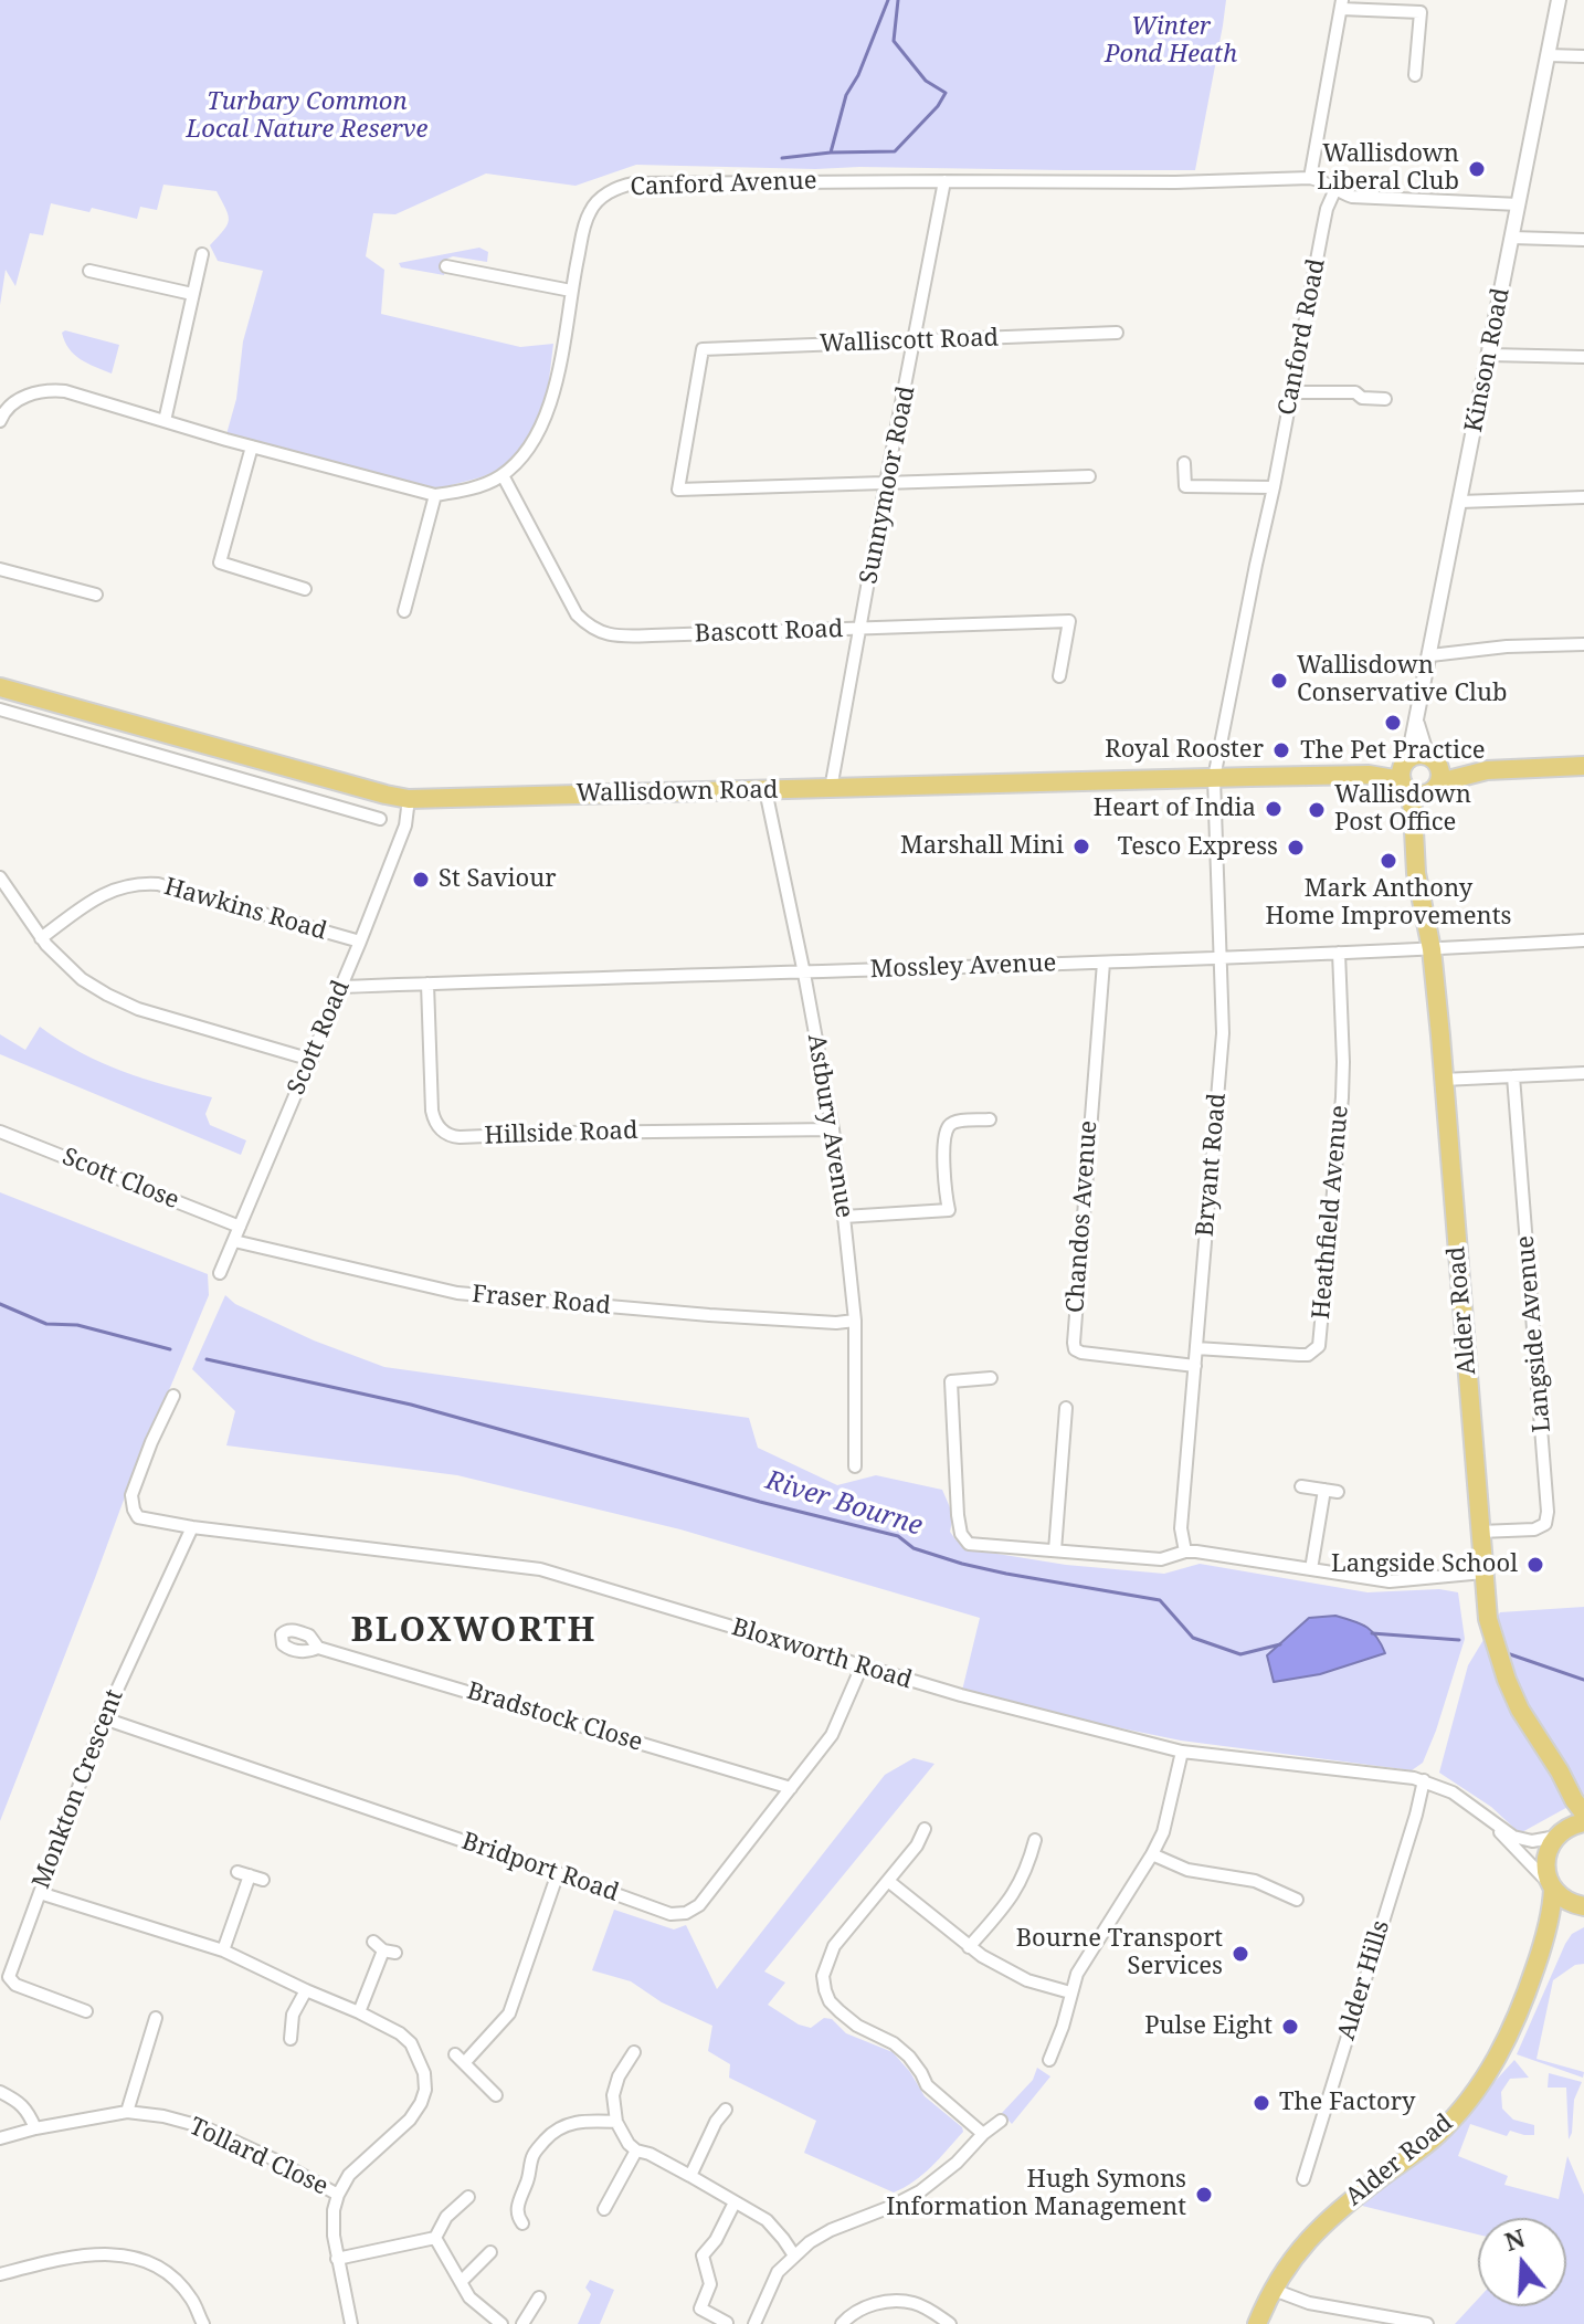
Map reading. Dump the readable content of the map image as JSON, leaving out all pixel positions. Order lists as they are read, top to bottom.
{
  "streets": {
    "main road": ["Wallisdown Road", "Alder Road"],
    "street": [
      "Canford Avenue",
      "Canford Road",
      "Walliscott Road",
      "Kinson Road",
      "Sunnymoor Road",
      "Bascott Road",
      "Hawkins Road",
      "Mossley Avenue",
      "Scott Road",
      "Astbury Avenue",
      "Hillside Road",
      "Bryant Road",
      "Scott Close",
      "Heathfield Avenue",
      "Chandos Avenue",
      "Fraser Road",
      "Langside Avenue",
      "Bloxworth Road",
      "Bradstock Close",
      "Monkton Crescent",
      "Bridport Road",
      "Alder Hills",
      "Tollard Close"
    ]
  },
  "crossings": [
    ["Canford Avenue", "Canford Road"],
    ["Canford Avenue", "Kinson Road"],
    ["Canford Avenue", "Sunnymoor Road"],
    ["Canford Avenue", "Bascott Road"],
    ["Canford Road", "Wallisdown Road"],
    ["Canford Road", "Bryant Road"],
    ["Walliscott Road", "Sunnymoor Road"],
    ["Kinson Road", "Wallisdown Road"],
    ["Kinson Road", "Alder Road"],
    ["Sunnymoor Road", "Bascott Road"],
    ["Sunnymoor Road", "Wallisdown Road"],
    ["Wallisdown Road", "Scott Road"],
    ["Wallisdown Road", "Astbury Avenue"],
    ["Wallisdown Road", "Bryant Road"],
    ["Wallisdown Road", "Alder Road"],
    ["Hawkins Road", "Scott Road"],
    ["Mossley Avenue", "Scott Road"],
    ["Mossley Avenue", "Astbury Avenue"],
    ["Mossley Avenue", "Hillside Road"],
    ["Mossley Avenue", "Bryant Road"],
    ["Mossley Avenue", "Heathfield Avenue"],
    ["Mossley Avenue", "Chandos Avenue"],
    ["Mossley Avenue", "Alder Road"],
    ["Scott Road", "Scott Close"],
    ["Scott Road", "Fraser Road"],
    ["Astbury Avenue", "Hillside Road"],
    ["Astbury Avenue", "Fraser Road"],
    ["Bryant Road", "Heathfield Avenue"],
    ["Bryant Road", "Chandos Avenue"],
    ["Alder Road", "Langside Avenue"],
    ["Alder Road", "Bloxworth Road"],
    ["Bloxworth Road", "Monkton Crescent"],
    ["Bloxworth Road", "Bridport Road"],
    ["Bloxworth Road", "Alder Hills"],
    ["Bradstock Close", "Bridport Road"],
    ["Monkton Crescent", "Bridport Road"]
  ],
  "districts": ["BLOXWORTH"],
  "water": ["River Bourne"],
  "parks": ["Winter Pond Heath", "Turbary Common Local Nature Reserve"],
  "places": [
    "Wallisdown Liberal Club",
    "Wallisdown Conservative Club",
    "The Pet Practice",
    "Royal Rooster",
    "Heart of India",
    "Wallisdown Post Office",
    "Marshall Mini",
    "Tesco Express",
    "Mark Anthony Home Improvements",
    "St Saviour",
    "Langside School",
    "Bourne Transport Services",
    "Pulse Eight",
    "The Factory",
    "Hugh Symons Information Management"
  ],
  "north": "top"
}
